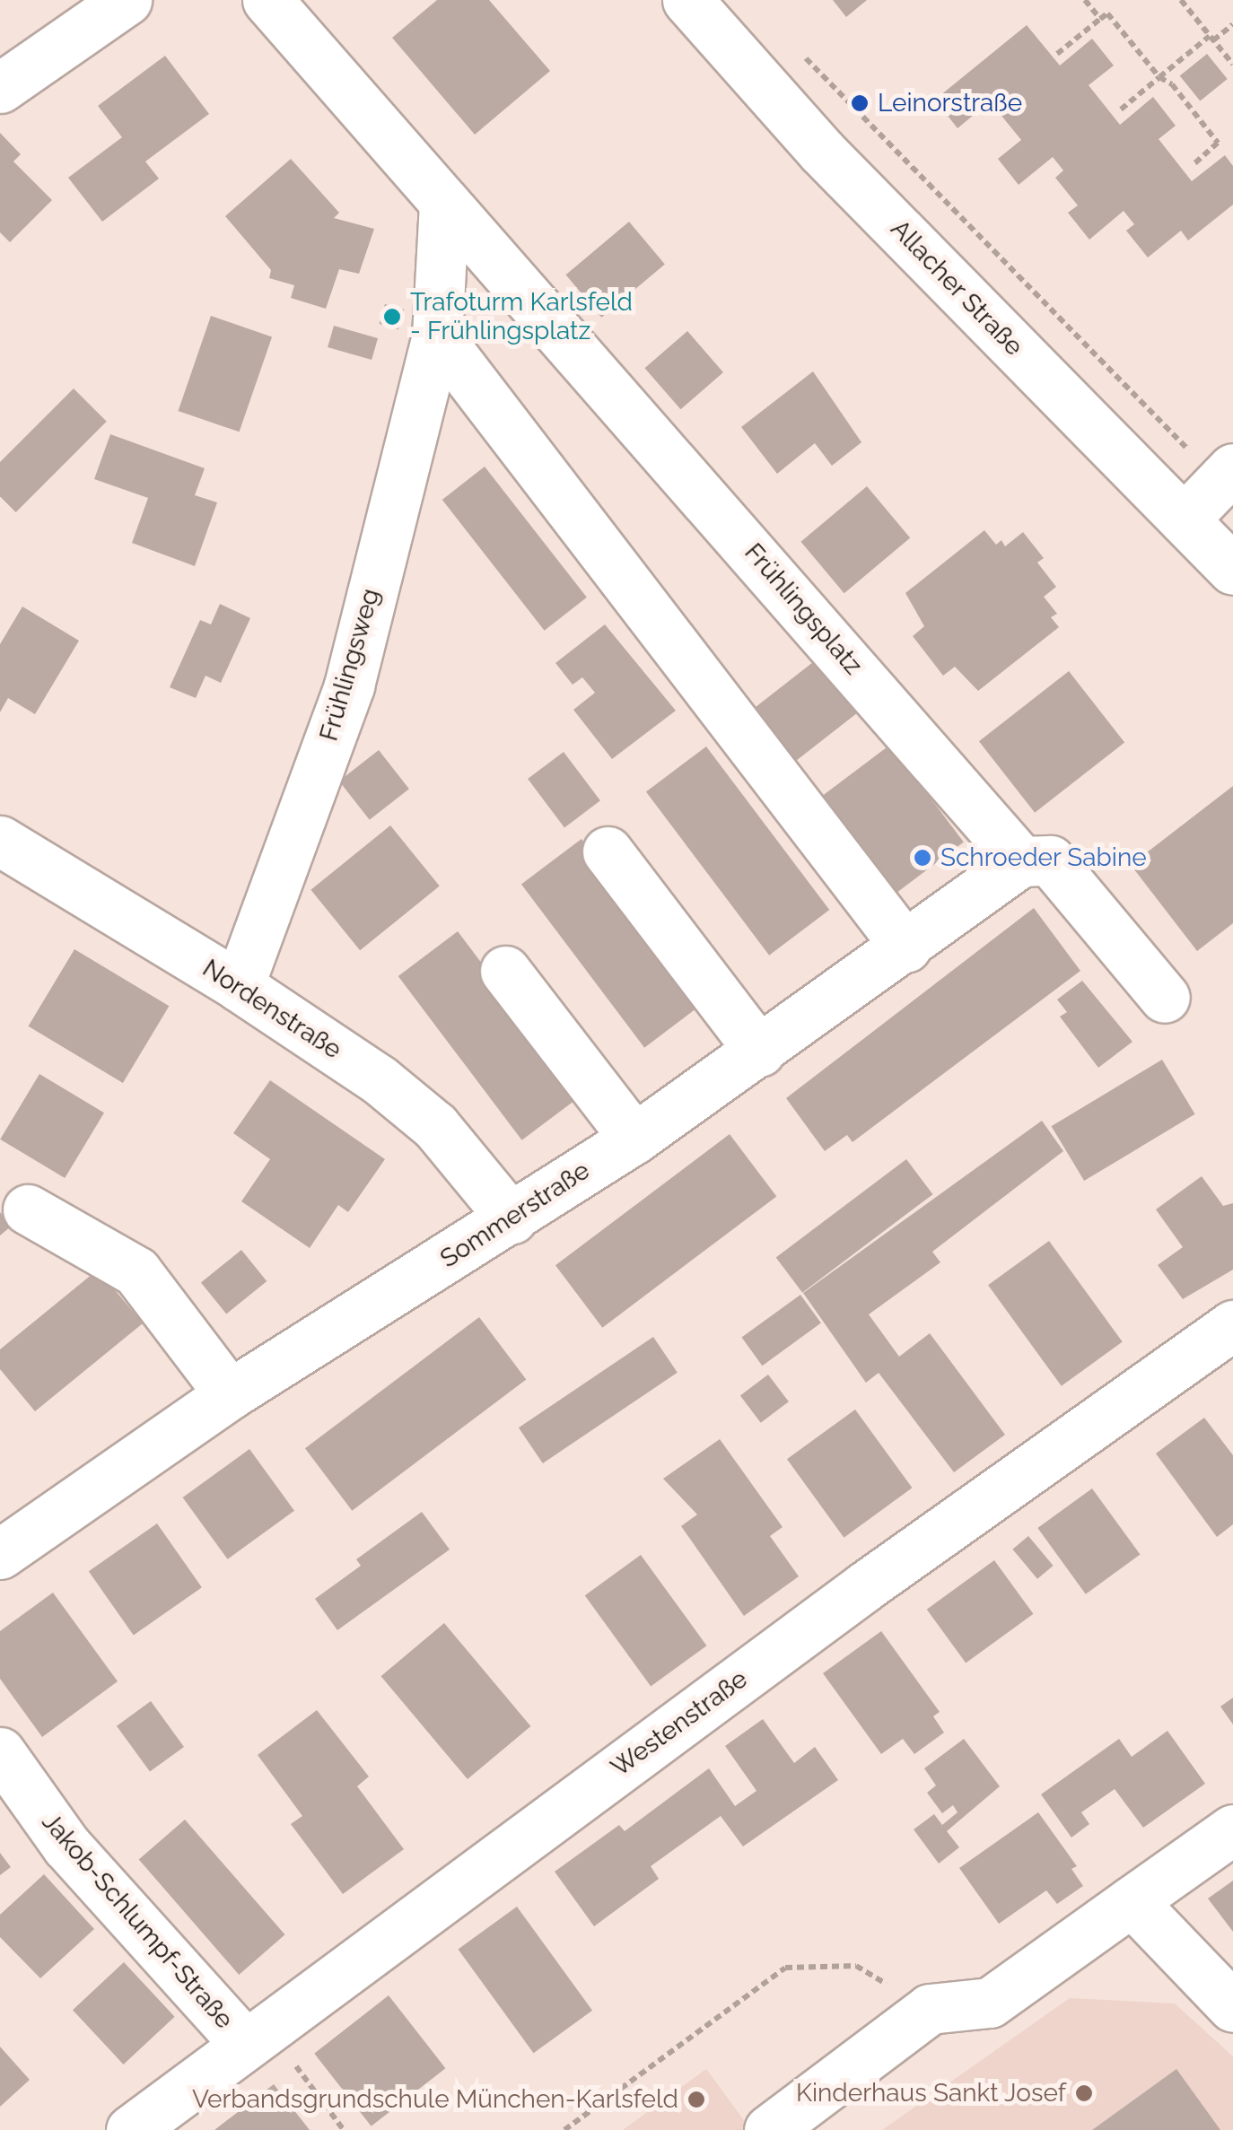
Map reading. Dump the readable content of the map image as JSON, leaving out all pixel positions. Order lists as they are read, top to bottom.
{
  "streets": {
    "street": [
      "Allacher Straße",
      "Frühlingsplatz",
      "Frühlingsweg",
      "Nordenstraße",
      "Sommerstraße",
      "Westenstraße",
      "Jakob-Schlumpf-Straße"
    ]
  },
  "crossings": [
    ["Frühlingsplatz", "Sommerstraße"],
    ["Frühlingsweg", "Nordenstraße"],
    ["Nordenstraße", "Sommerstraße"],
    ["Westenstraße", "Jakob-Schlumpf-Straße"]
  ],
  "places": [
    "Leinorstraße",
    "Trafoturm Karlsfeld - Frühlingsplatz",
    "Schroeder Sabine",
    "Kinderhaus Sankt Josef",
    "Verbandsgrundschule München-Karlsfeld"
  ]
}
